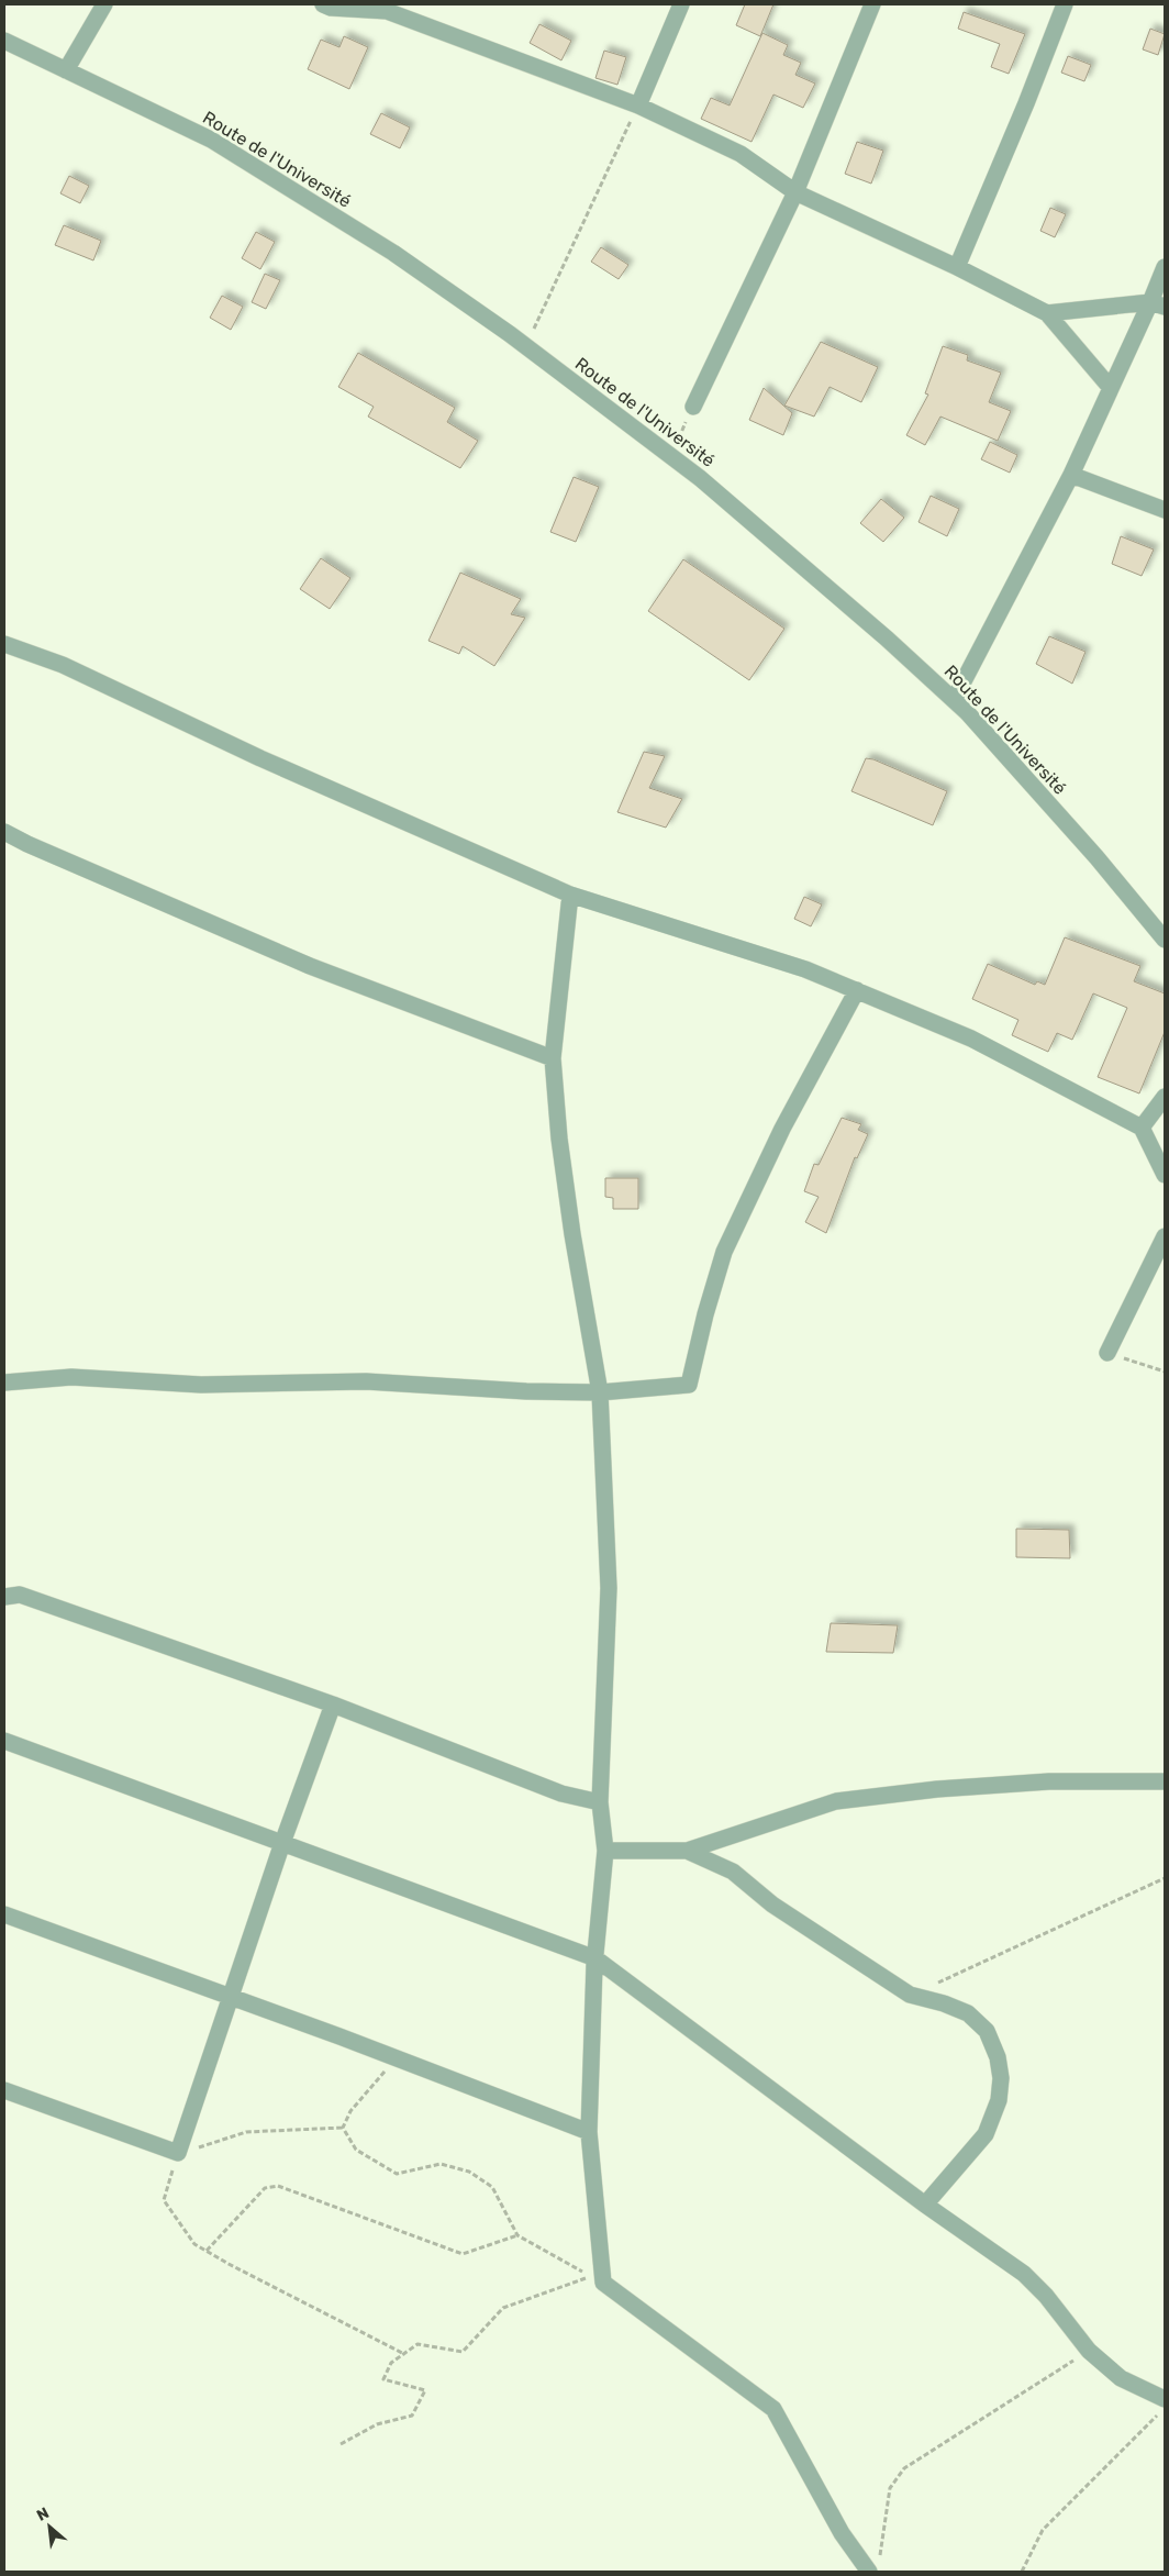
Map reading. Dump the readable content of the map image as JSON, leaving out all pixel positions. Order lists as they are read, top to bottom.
{
  "streets": {
    "street": ["Route de l'Université"]
  },
  "north": "top left"
}
